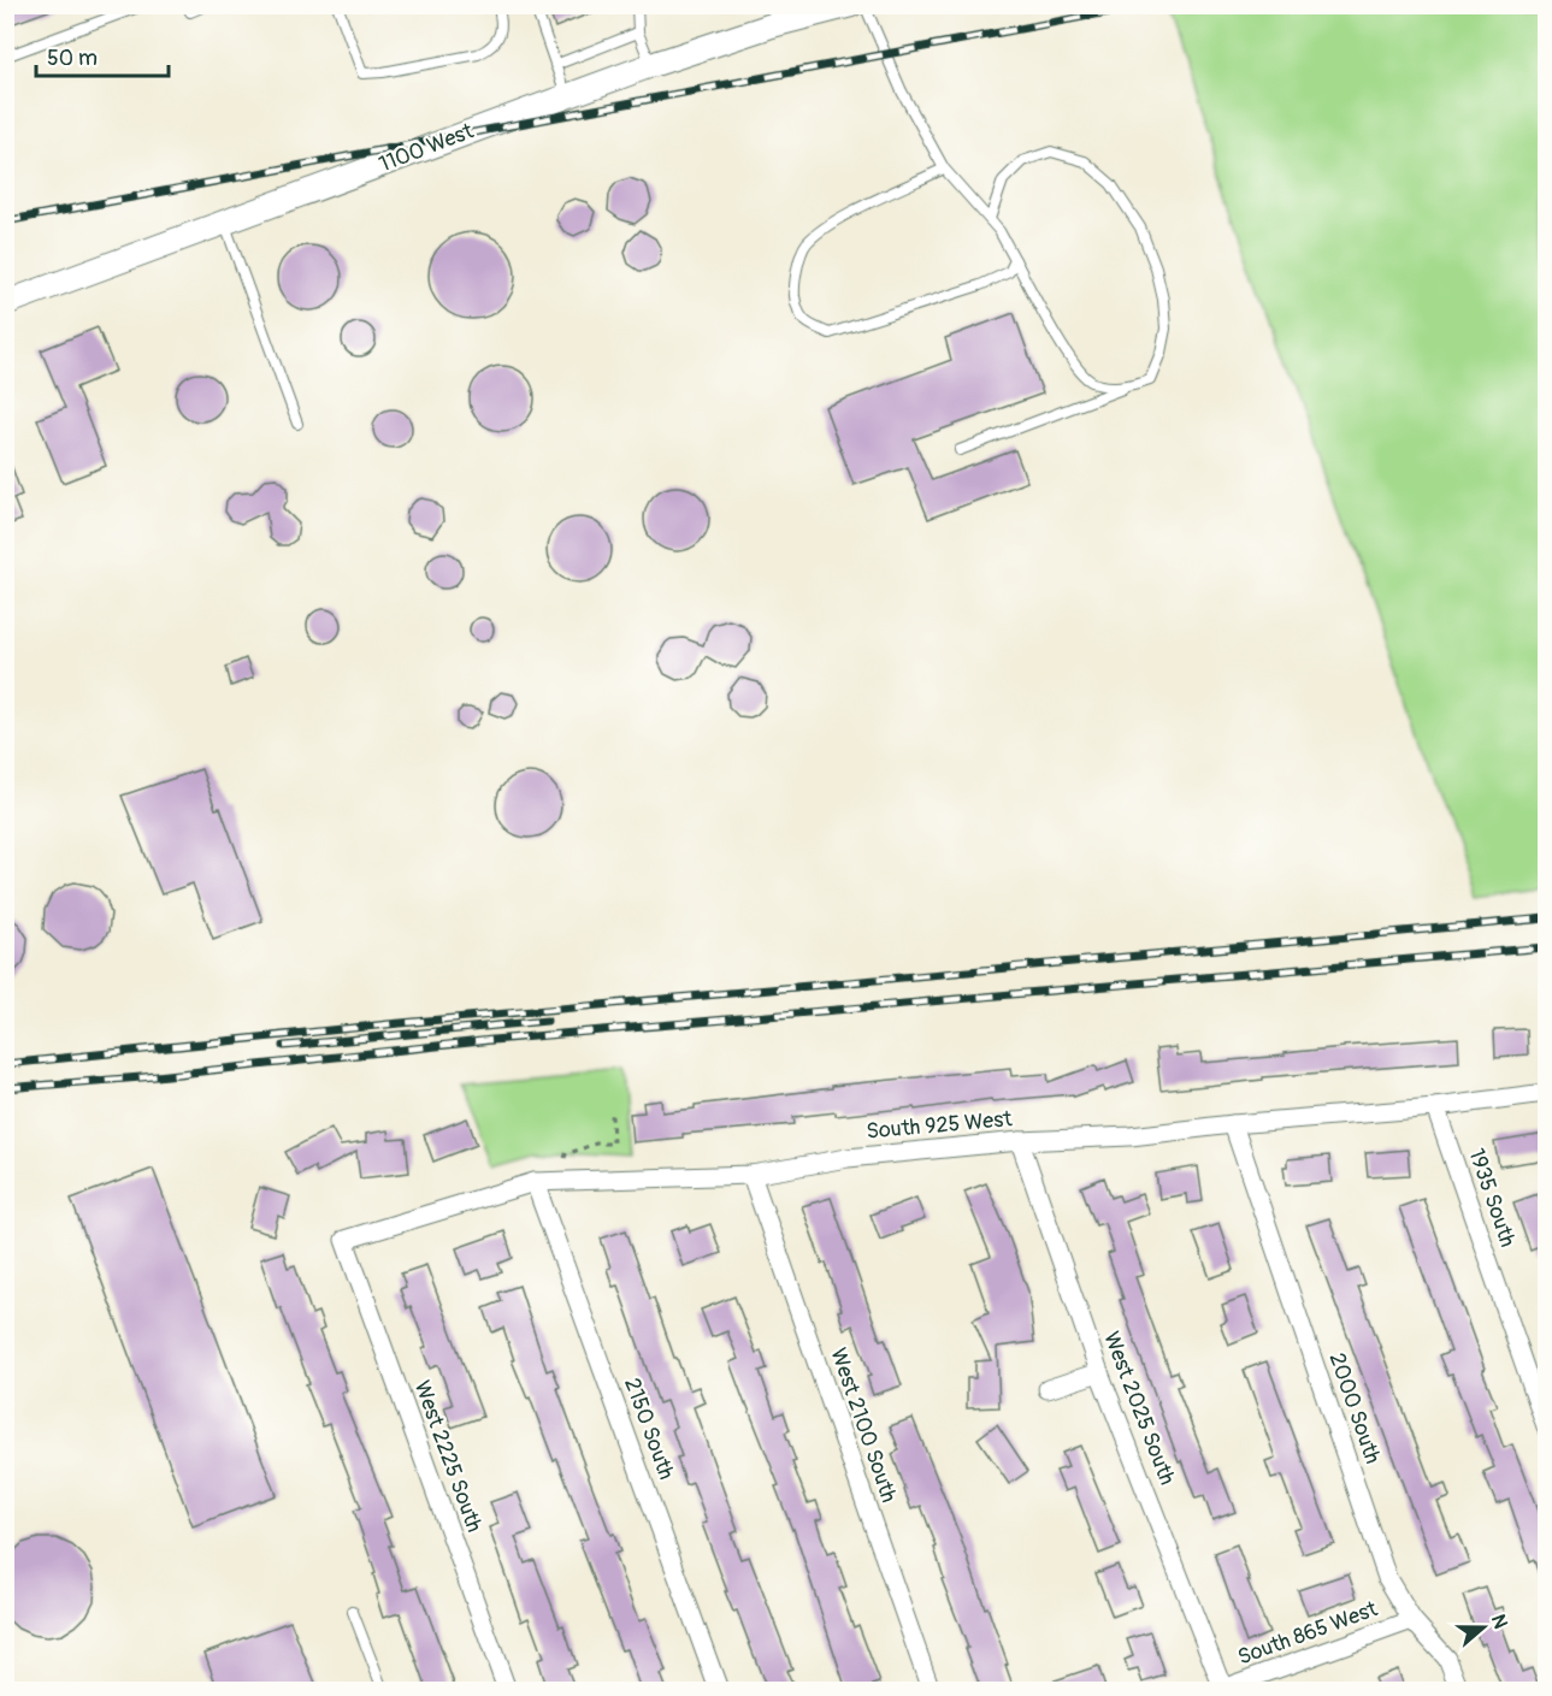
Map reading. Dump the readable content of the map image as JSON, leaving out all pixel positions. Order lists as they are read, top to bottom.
{
  "streets": {
    "street": [
      "1100 West",
      "South 925 West",
      "1935 South",
      "West 2025 South",
      "2000 South",
      "West 2100 South",
      "2150 South",
      "West 2225 South",
      "South 865 West"
    ]
  },
  "crossings": [
    ["South 925 West", "1935 South"],
    ["South 925 West", "West 2025 South"],
    ["South 925 West", "2000 South"],
    ["South 925 West", "West 2100 South"],
    ["South 925 West", "2150 South"],
    ["South 925 West", "West 2225 South"],
    ["West 2025 South", "South 865 West"],
    ["2000 South", "South 865 West"]
  ],
  "scale_bar": "50 m",
  "north": "right"
}
